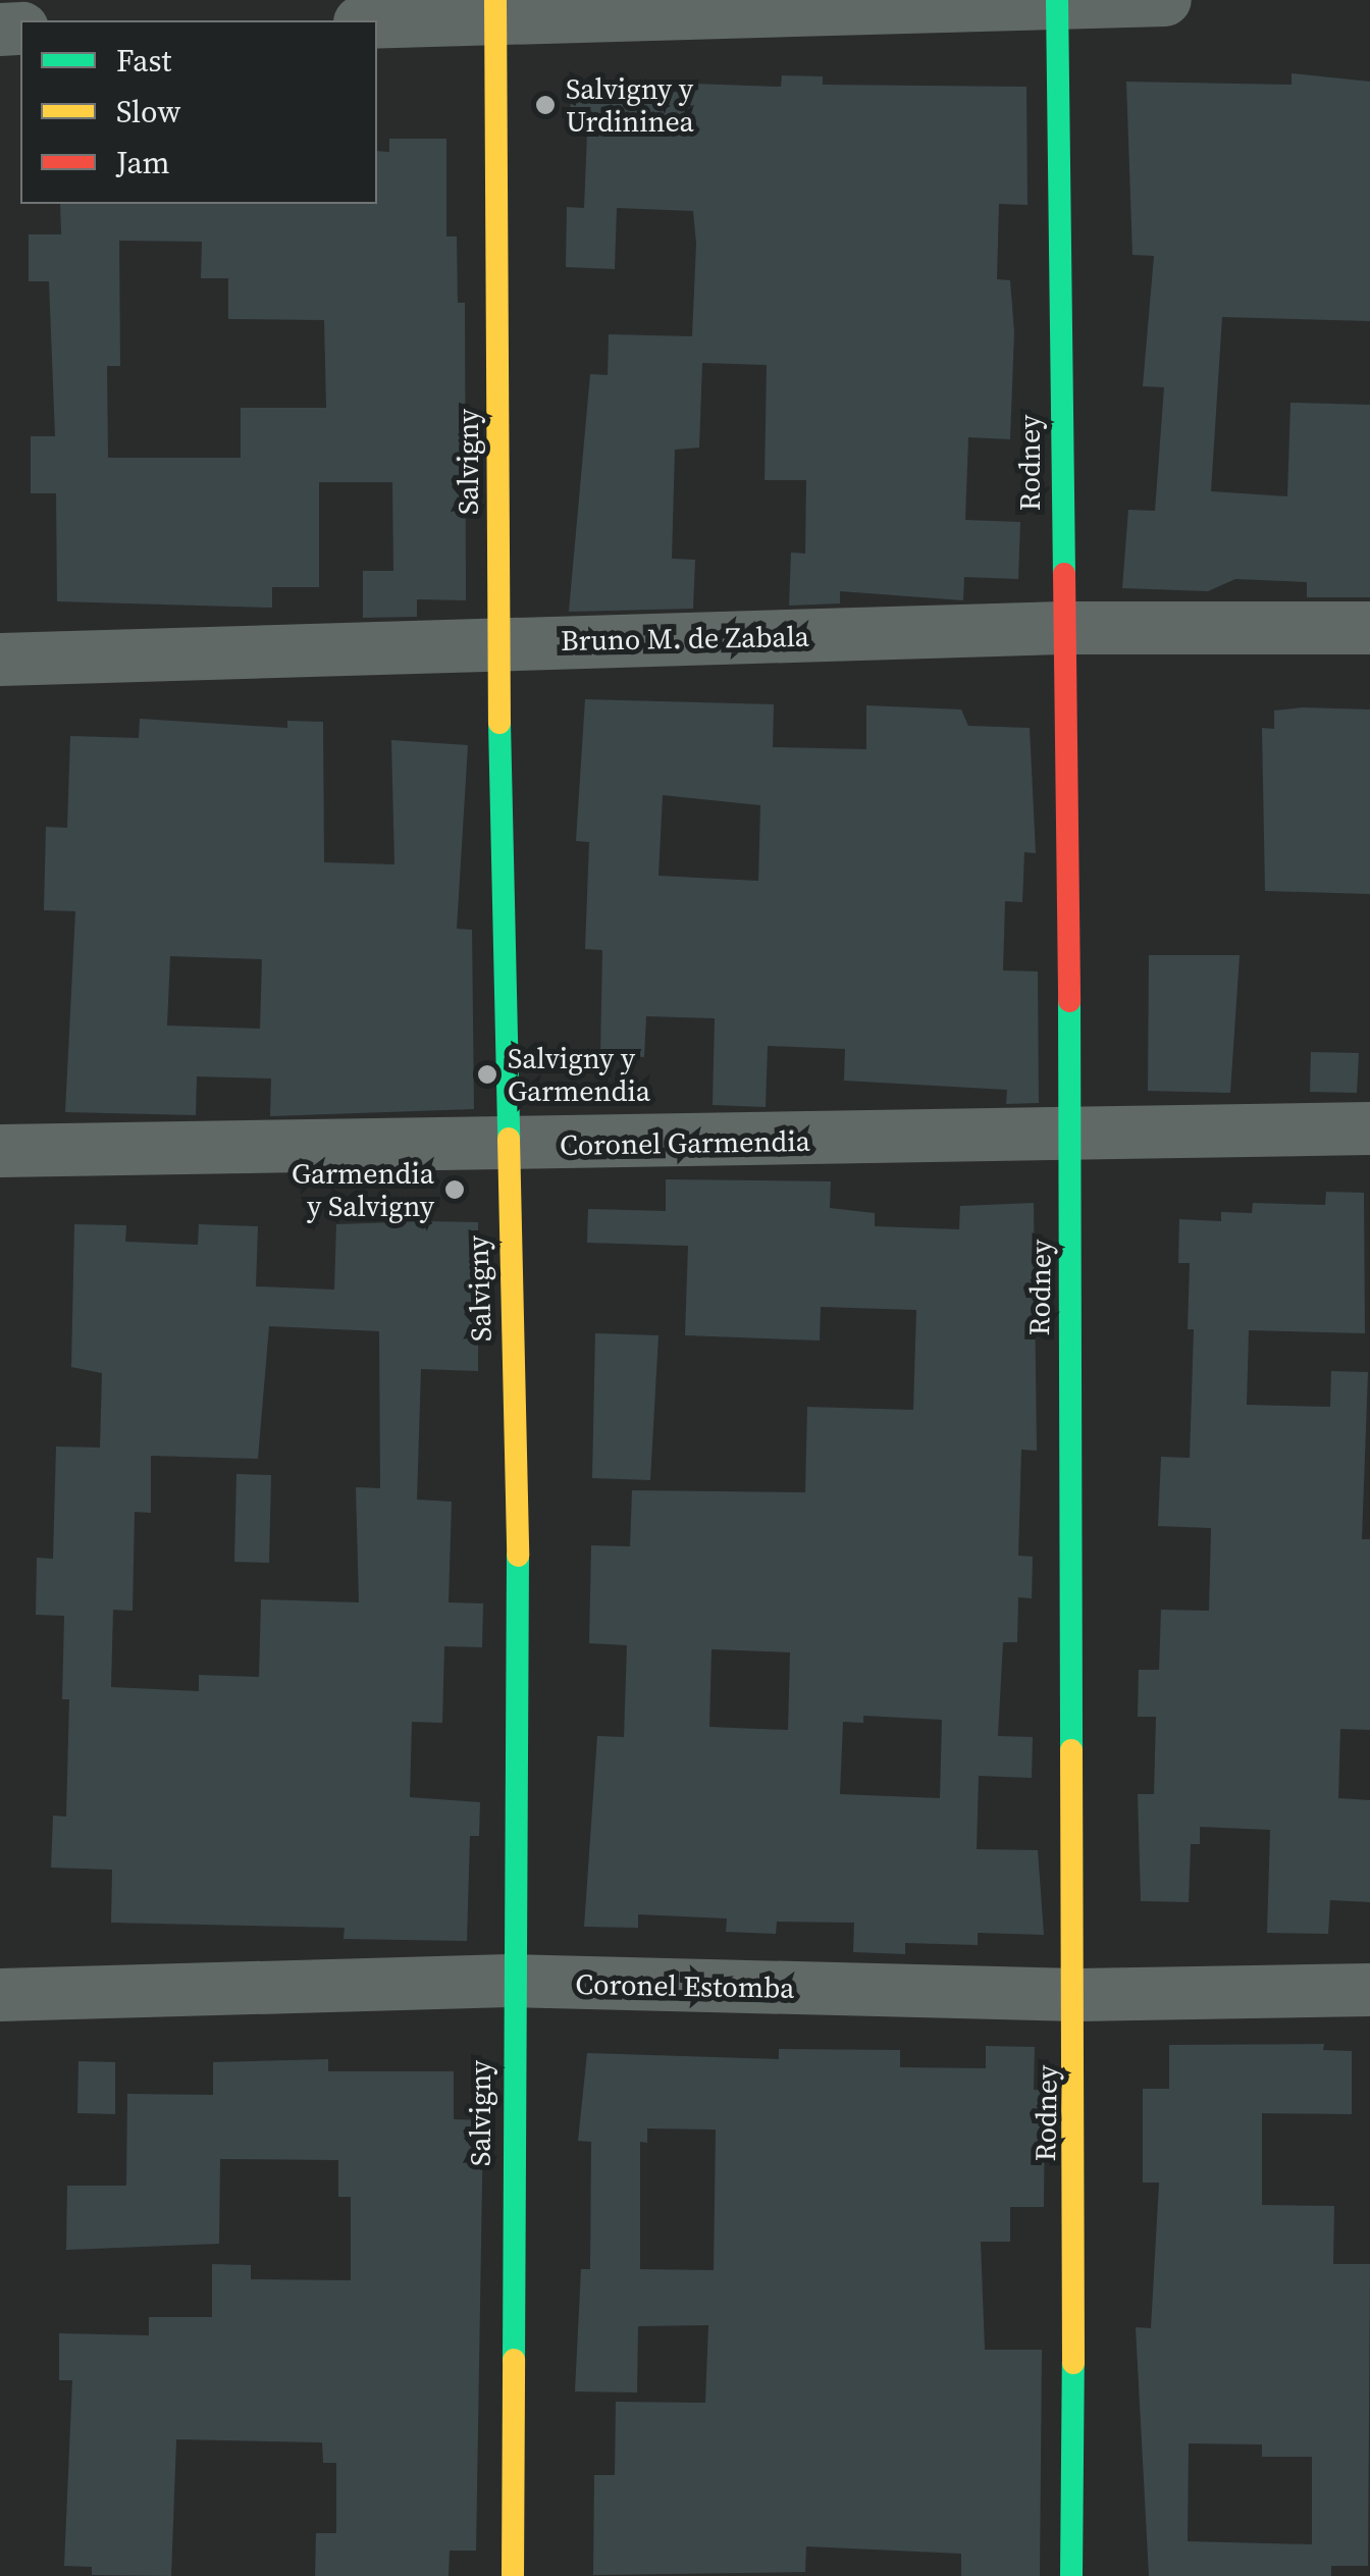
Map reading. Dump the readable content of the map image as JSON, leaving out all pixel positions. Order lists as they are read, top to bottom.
{
  "streets": {
    "street": [
      "Salvigny",
      "Rodney",
      "Bruno M. de Zabala",
      "Coronel Garmendia",
      "Coronel Estomba"
    ]
  },
  "crossings": [
    ["Salvigny", "Bruno M. de Zabala"],
    ["Salvigny", "Coronel Garmendia"],
    ["Salvigny", "Coronel Estomba"],
    ["Rodney", "Bruno M. de Zabala"],
    ["Rodney", "Coronel Garmendia"],
    ["Rodney", "Coronel Estomba"]
  ],
  "places": ["Salvigny y Urdininea", "Salvigny y Garmendia", "Garmendia y Salvigny"],
  "legend": ["Fast", "Slow", "Jam"]
}
